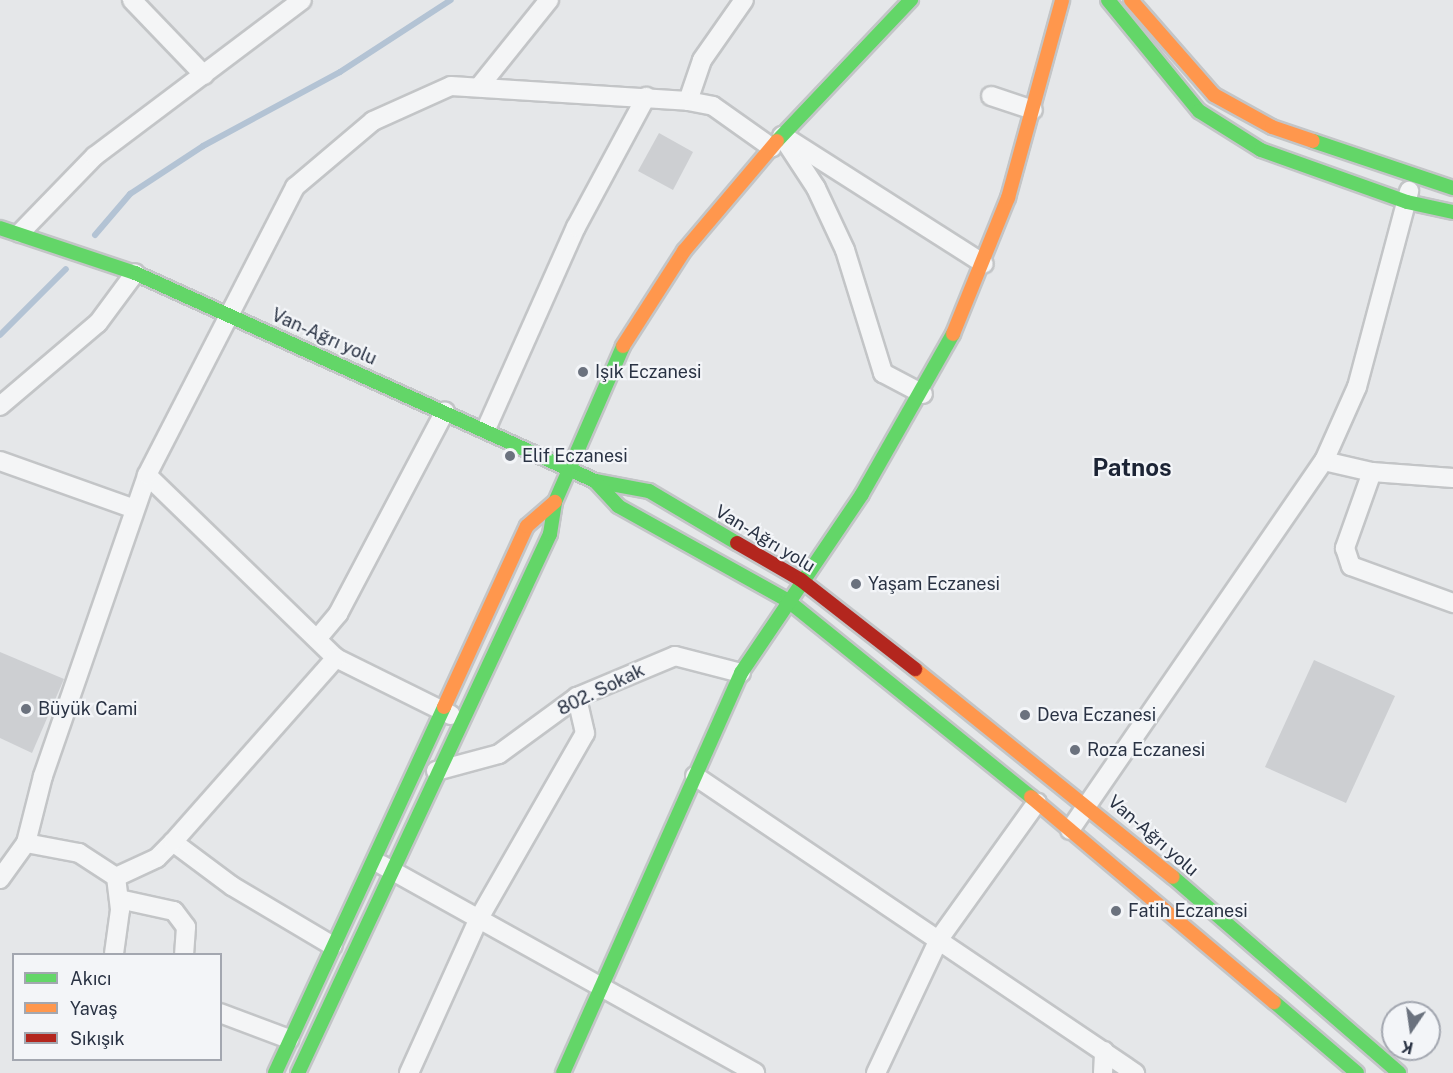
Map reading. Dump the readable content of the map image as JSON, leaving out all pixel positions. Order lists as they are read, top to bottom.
{
  "streets": {
    "main road": ["Van-Ağrı yolu"],
    "street": ["802. Sokak"]
  },
  "districts": ["Patnos"],
  "places": [
    "Işık Eczanesi",
    "Elif Eczanesi",
    "Yaşam Eczanesi",
    "Büyük Cami",
    "Deva Eczanesi",
    "Roza Eczanesi",
    "Fatih Eczanesi"
  ],
  "legend": ["Akıcı", "Yavaş", "Sıkışık"],
  "north": "bottom"
}
